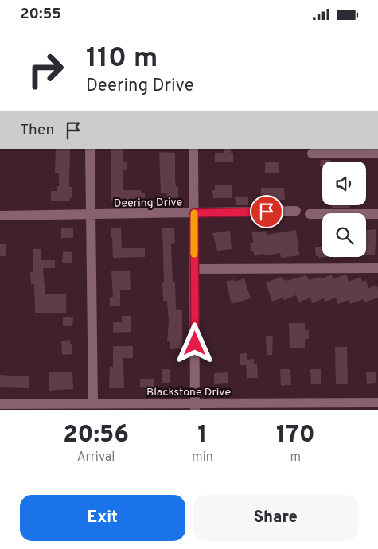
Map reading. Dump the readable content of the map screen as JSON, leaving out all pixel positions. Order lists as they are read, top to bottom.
{
  "streets": {
    "street": ["Deering Drive", "Blackstone Drive"]
  },
  "page": {
    "status": "20:55",
    "turn": ["110 m", "Deering Drive"],
    "then": "Then",
    "eta": [
      "20:56",
      "Arrival",
      "1",
      "min",
      "170",
      "m"
    ],
    "buttons": ["Exit", "Share"]
  }
}
